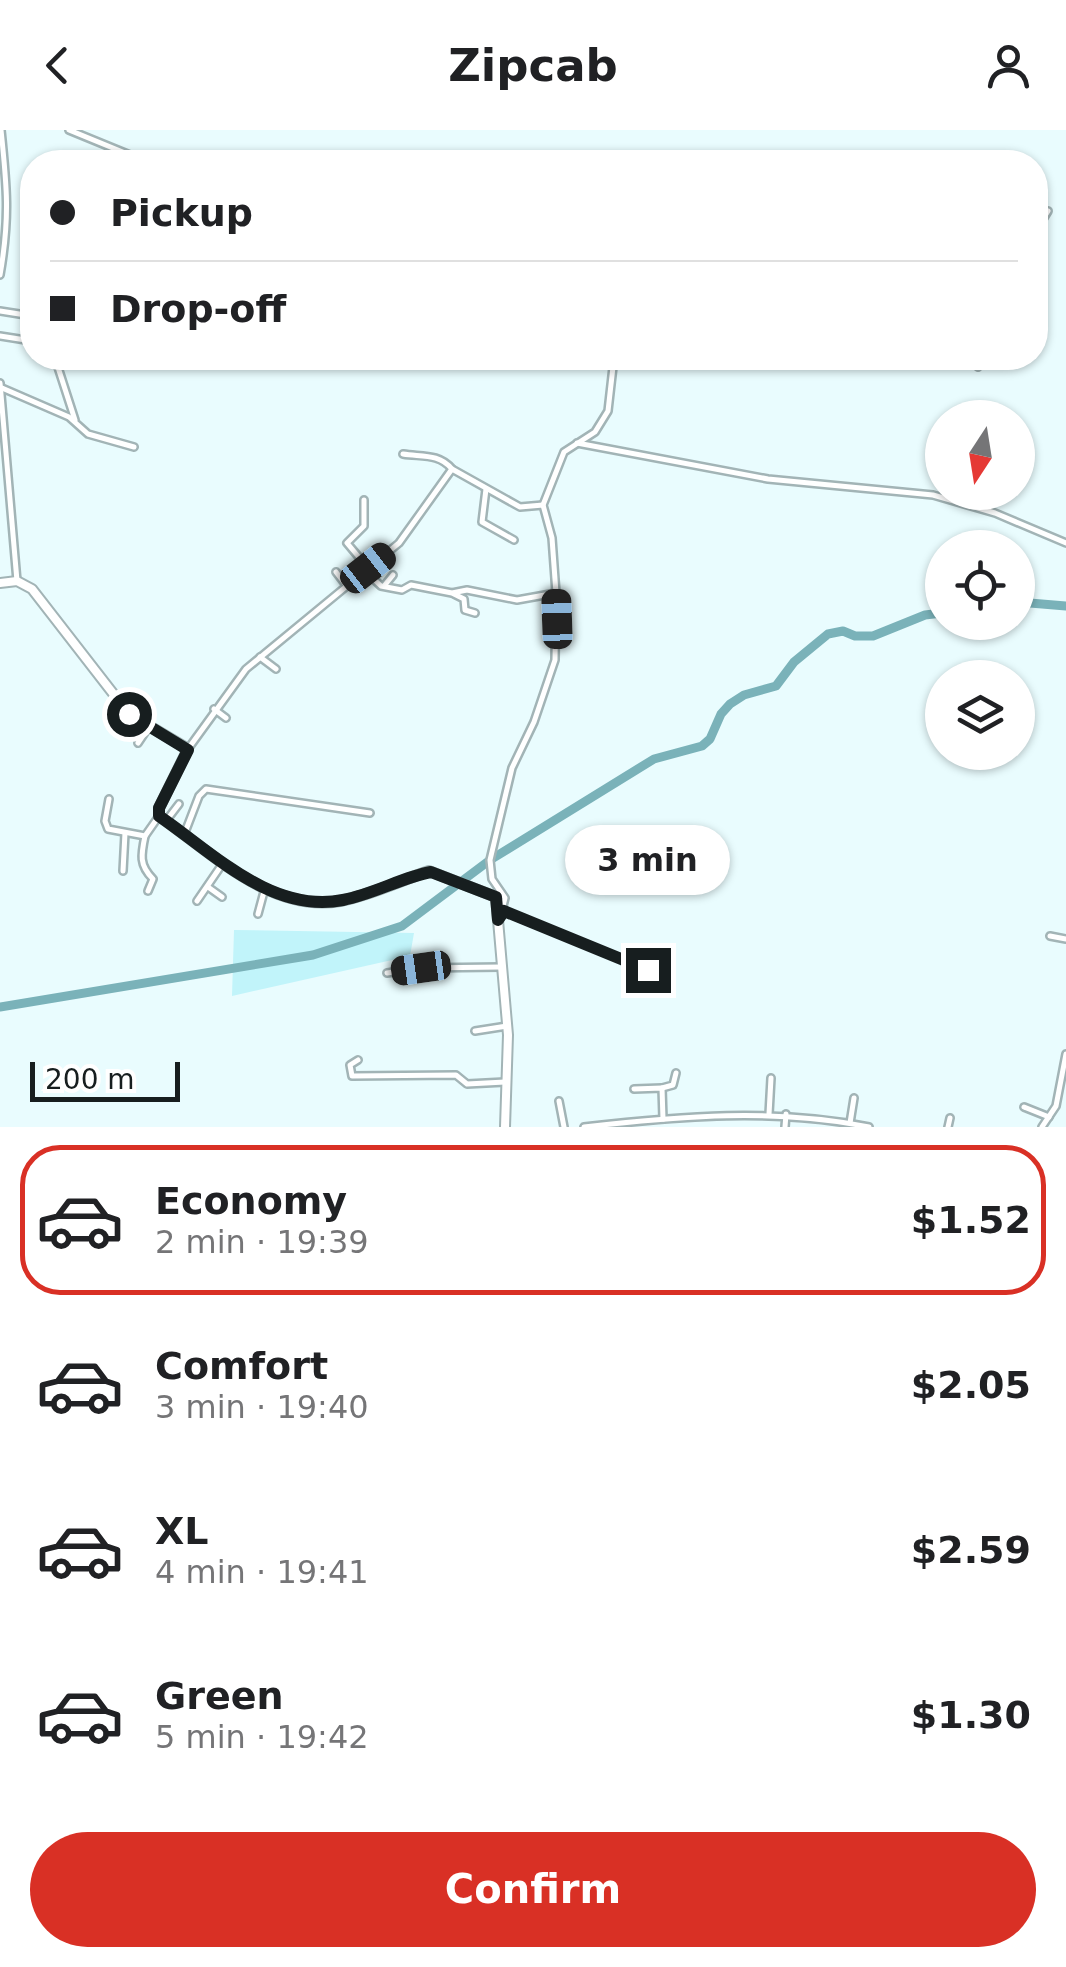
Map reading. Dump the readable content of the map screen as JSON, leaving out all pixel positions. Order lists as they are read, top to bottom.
{
  "scale_bar": "200 m",
  "north": "bottom",
  "page": {
    "header": "Zipcab",
    "banner": ["Pickup", "Drop-off"],
    "bubble": "3 min",
    "scale": "200 m",
    "list": [
      {
        "name": "Economy",
        "note": "2 min · 19:39",
        "value": "$1.52"
      },
      {
        "name": "Comfort",
        "note": "3 min · 19:40",
        "value": "$2.05"
      },
      {
        "name": "XL",
        "note": "4 min · 19:41",
        "value": "$2.59"
      },
      {
        "name": "Green",
        "note": "5 min · 19:42",
        "value": "$1.30"
      }
    ],
    "buttons": "Confirm"
  }
}
